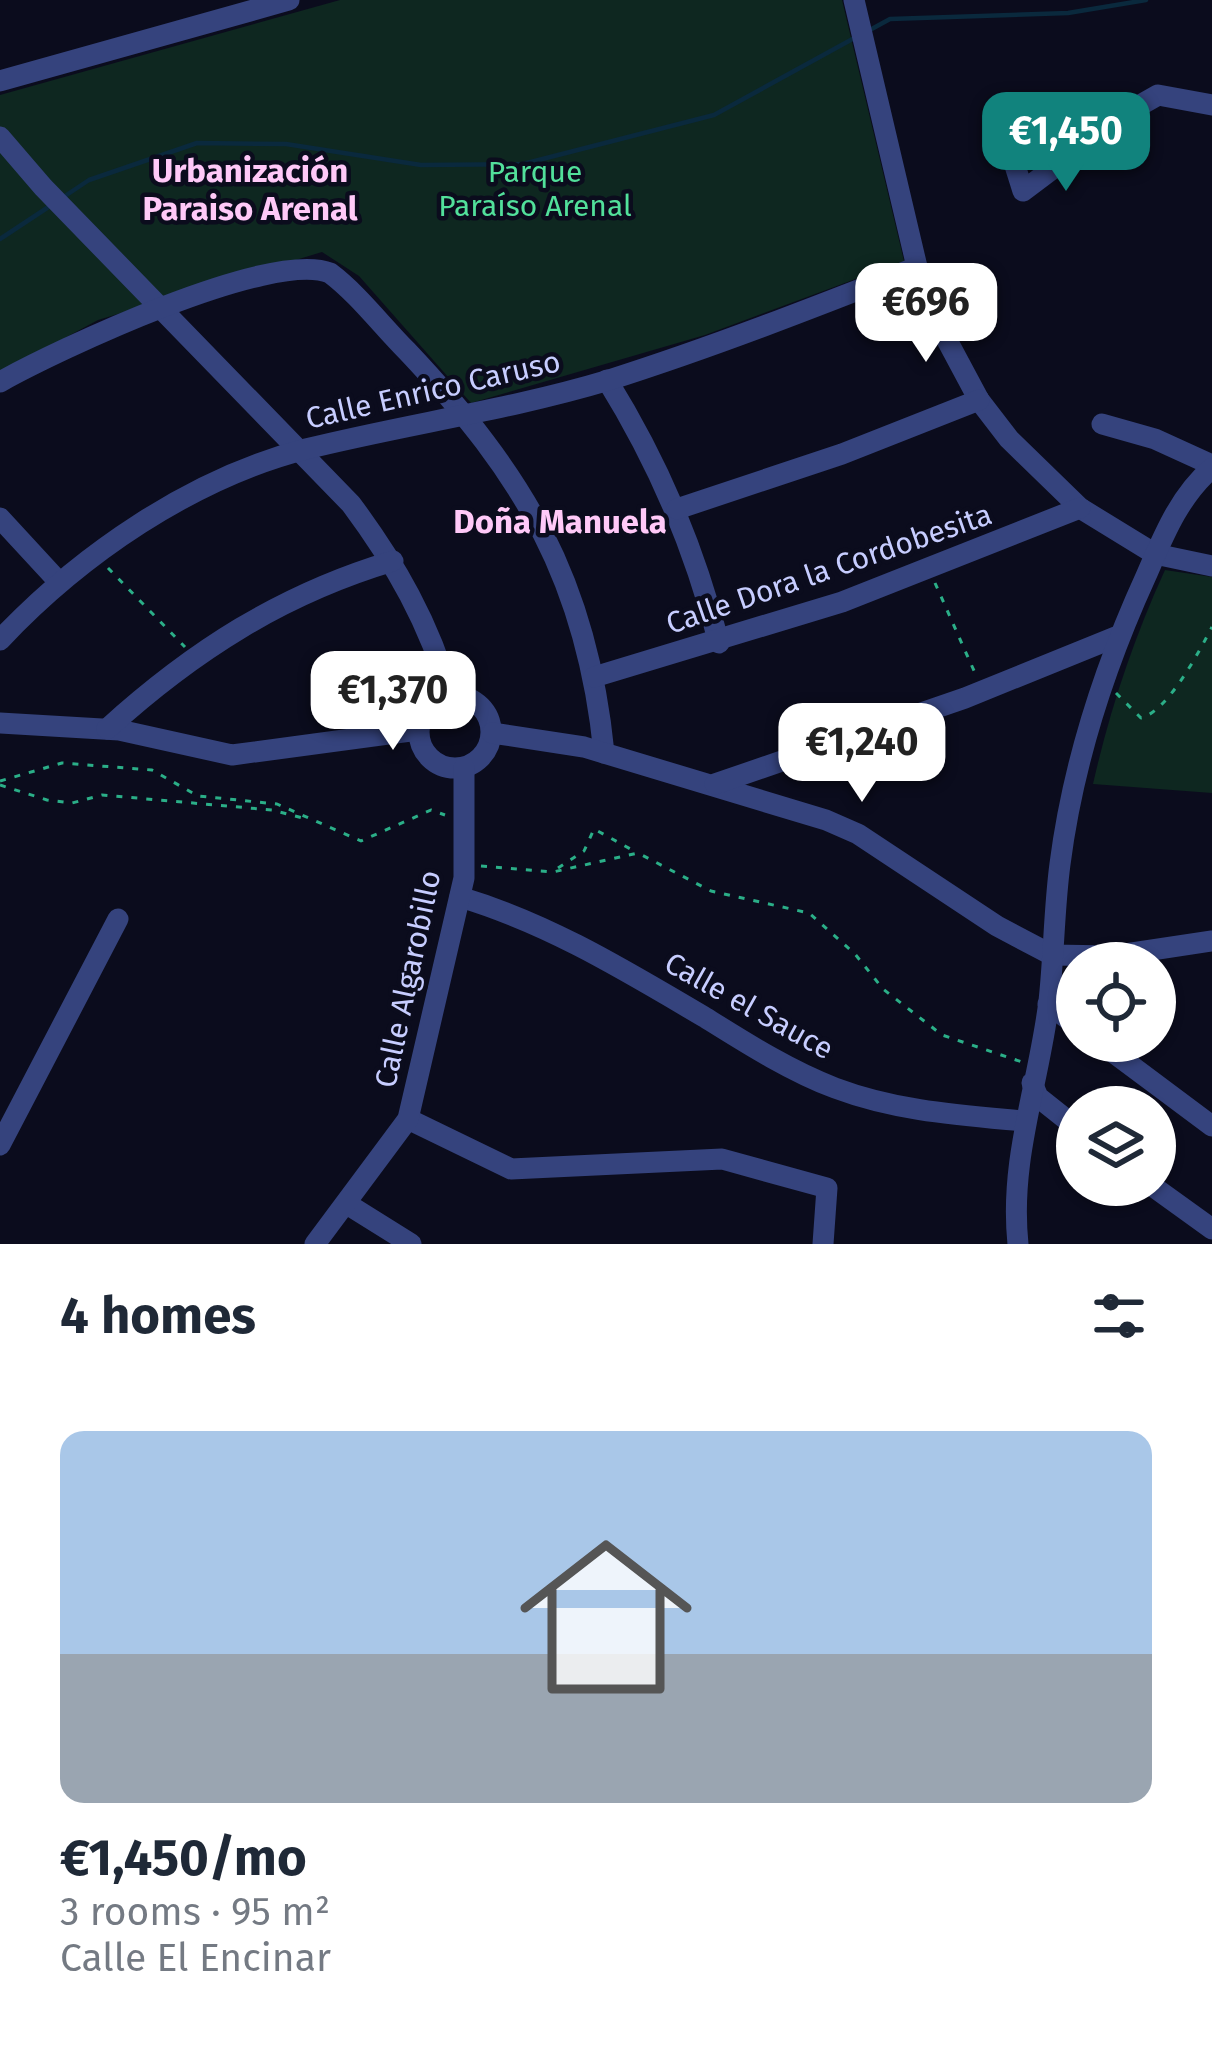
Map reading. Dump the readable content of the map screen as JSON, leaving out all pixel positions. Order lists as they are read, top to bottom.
{
  "streets": {
    "street": [
      "Calle Enrico Caruso",
      "Calle Dora la Cordobesita",
      "Calle Algarobillo",
      "Calle el Sauce"
    ]
  },
  "crossings": [
    ["Calle Algarobillo", "Calle el Sauce"]
  ],
  "districts": ["Urbanización Paraiso Arenal", "Doña Manuela"],
  "parks": ["Parque Paraíso Arenal"],
  "page": {
    "price": [
      "€1,450",
      "€696",
      "€1,370",
      "€1,240"
    ],
    "heading": "4 homes",
    "list": [
      {
        "name": "€1,450/mo",
        "note": "3 rooms · 95 m² · Calle El Encinar"
      }
    ]
  }
}
